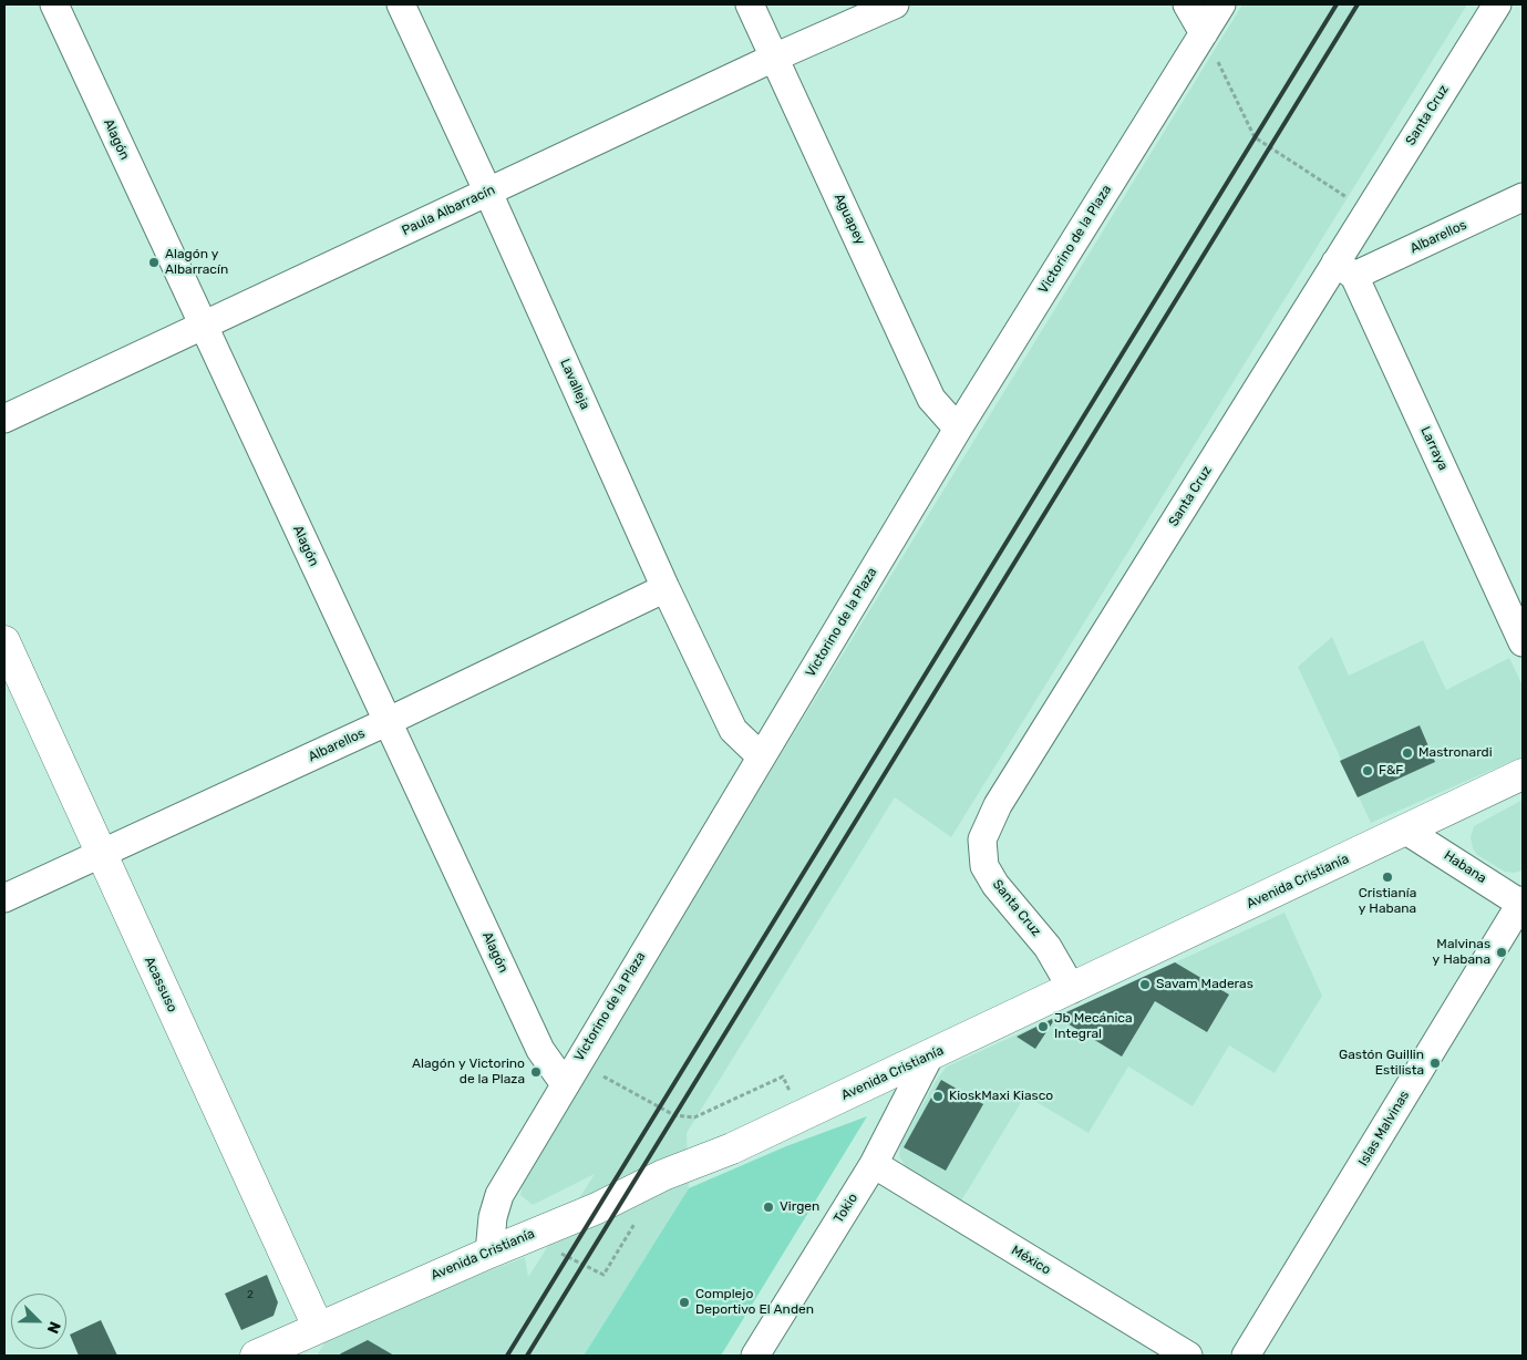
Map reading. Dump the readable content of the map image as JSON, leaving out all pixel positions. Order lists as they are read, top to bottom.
{
  "streets": {
    "main road": ["Avenida Cristianía", "Acassuso"],
    "street": [
      "Santa Cruz",
      "Alagón",
      "Paula Albarracín",
      "Aguapey",
      "Albarellos",
      "Victorino de la Plaza",
      "Lavalleja",
      "Larraya",
      "Habana",
      "Islas Malvinas",
      "Tokio",
      "México"
    ]
  },
  "crossings": [
    ["Santa Cruz", "Albarellos"],
    ["Santa Cruz", "Larraya"],
    ["Santa Cruz", "Avenida Cristianía"],
    ["Alagón", "Paula Albarracín"],
    ["Alagón", "Albarellos"],
    ["Alagón", "Victorino de la Plaza"],
    ["Paula Albarracín", "Aguapey"],
    ["Paula Albarracín", "Lavalleja"],
    ["Aguapey", "Victorino de la Plaza"],
    ["Albarellos", "Lavalleja"],
    ["Albarellos", "Larraya"],
    ["Albarellos", "Acassuso"],
    ["Victorino de la Plaza", "Lavalleja"],
    ["Victorino de la Plaza", "Avenida Cristianía"],
    ["Habana", "Avenida Cristianía"],
    ["Habana", "Islas Malvinas"],
    ["Avenida Cristianía", "Acassuso"],
    ["Avenida Cristianía", "Tokio"],
    ["Tokio", "México"]
  ],
  "places": [
    "Alagón y Albarracín",
    "Mastronardi",
    "F&F",
    "Cristianía y Habana",
    "Malvinas y Habana",
    "Savam Maderas",
    "Jb Mecánica Integral",
    "Gastón Guillin Estilista",
    "Alagón y Victorino de la Plaza",
    "KioskMaxi Kiasco",
    "Virgen",
    "Complejo Deportivo El Anden"
  ],
  "house_numbers": ["2"],
  "north": "bottom right"
}
